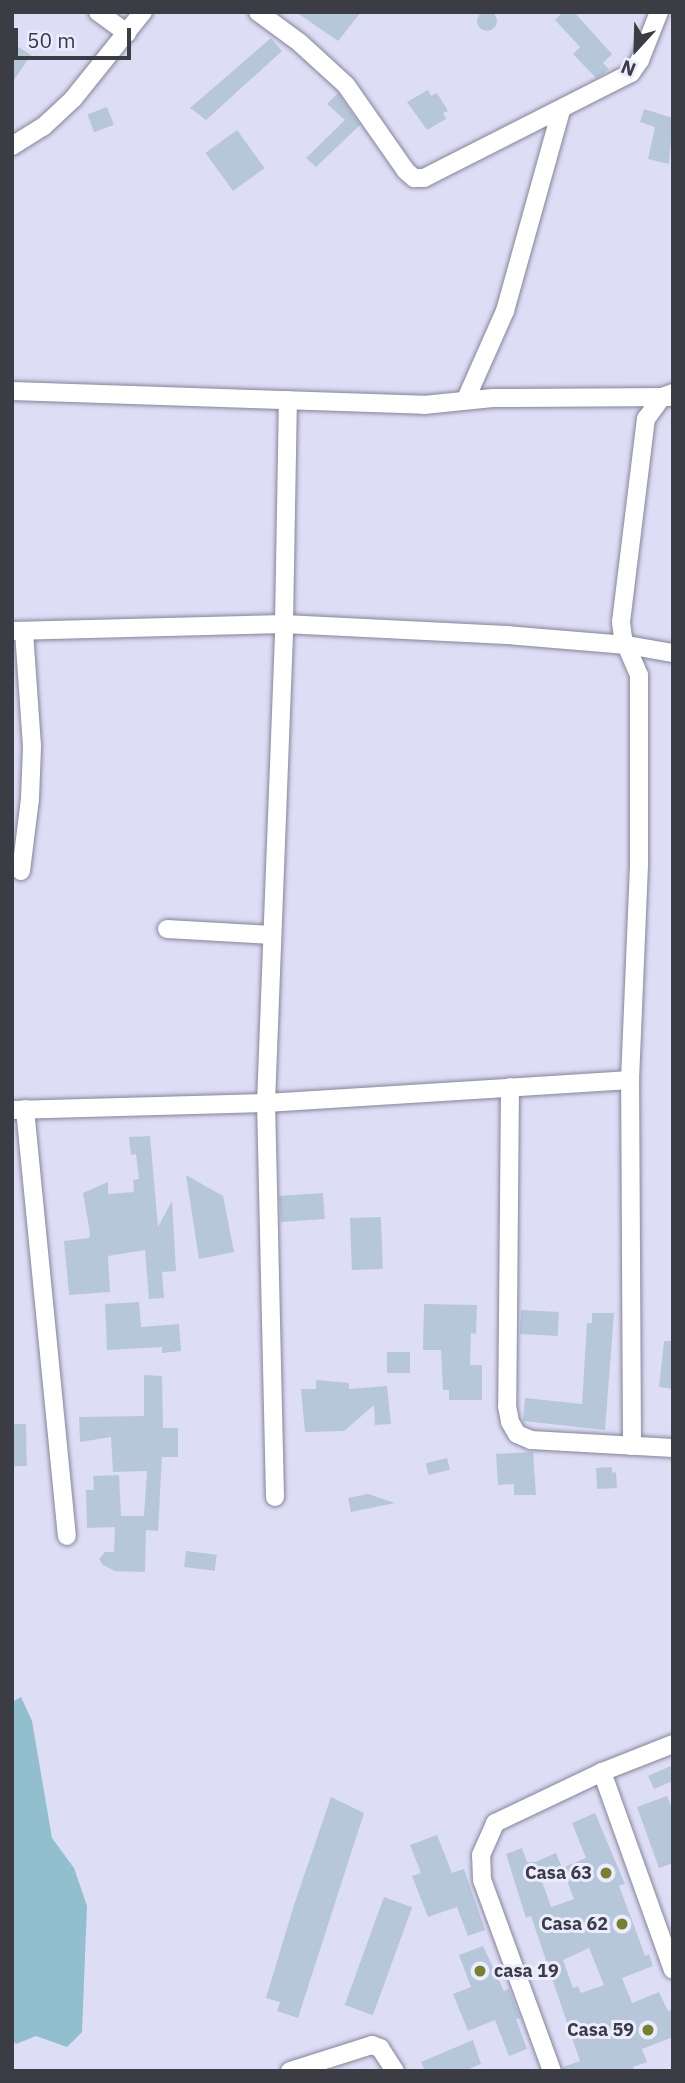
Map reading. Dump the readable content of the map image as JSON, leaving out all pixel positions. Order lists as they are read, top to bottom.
{
  "places": [
    "Casa 63",
    "Casa 62",
    "casa 19",
    "Casa 59"
  ],
  "scale_bar": "50 m",
  "north": "bottom"
}
